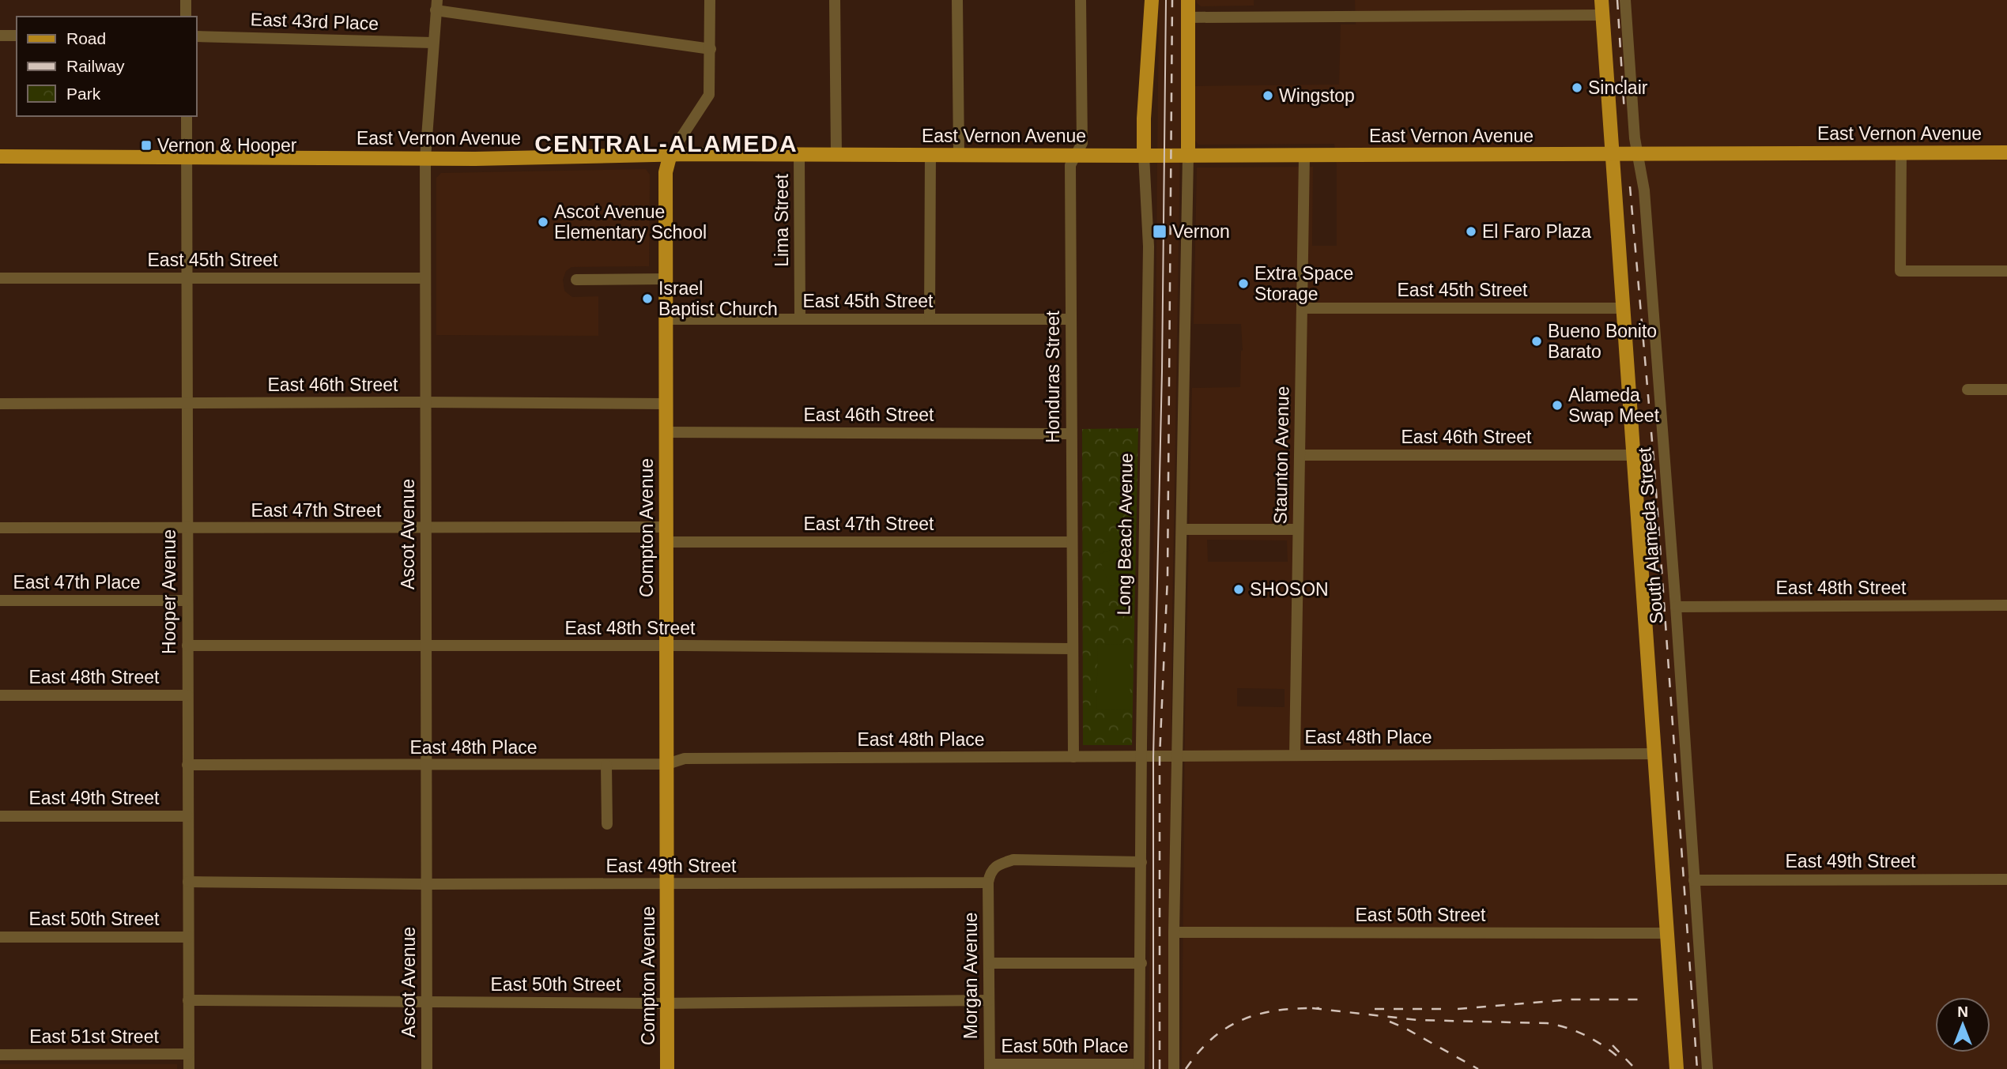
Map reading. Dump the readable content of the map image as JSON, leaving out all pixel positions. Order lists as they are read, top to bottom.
{
  "streets": {
    "main road": [
      "East Vernon Avenue",
      "Compton Avenue",
      "Long Beach Avenue",
      "South Alameda Street"
    ],
    "street": [
      "East 43rd Place",
      "Lima Street",
      "East 45th Street",
      "Honduras Street",
      "East 46th Street",
      "Staunton Avenue",
      "East 47th Street",
      "Ascot Avenue",
      "East 47th Place",
      "East 48th Street",
      "Hooper Avenue",
      "East 48th Place",
      "East 49th Street",
      "East 50th Street",
      "Morgan Avenue",
      "East 51st Street",
      "East 50th Place"
    ]
  },
  "crossings": [
    ["East 43rd Place", "Ascot Avenue"],
    ["East Vernon Avenue", "Lima Street"],
    ["East Vernon Avenue", "Honduras Street"],
    ["East Vernon Avenue", "Staunton Avenue"],
    ["East Vernon Avenue", "Compton Avenue"],
    ["East Vernon Avenue", "Ascot Avenue"],
    ["East Vernon Avenue", "Long Beach Avenue"],
    ["East Vernon Avenue", "South Alameda Street"],
    ["East Vernon Avenue", "Hooper Avenue"],
    ["Lima Street", "East 45th Street"],
    ["East 45th Street", "Honduras Street"],
    ["East 45th Street", "Staunton Avenue"],
    ["East 45th Street", "Compton Avenue"],
    ["East 45th Street", "Ascot Avenue"],
    ["East 45th Street", "South Alameda Street"],
    ["East 45th Street", "Hooper Avenue"],
    ["Honduras Street", "East 46th Street"],
    ["Honduras Street", "East 47th Street"],
    ["Honduras Street", "East 48th Street"],
    ["Honduras Street", "East 48th Place"],
    ["East 46th Street", "Staunton Avenue"],
    ["East 46th Street", "Compton Avenue"],
    ["East 46th Street", "Ascot Avenue"],
    ["East 46th Street", "South Alameda Street"],
    ["East 46th Street", "Hooper Avenue"],
    ["Staunton Avenue", "East 48th Place"],
    ["East 47th Street", "Compton Avenue"],
    ["East 47th Street", "Ascot Avenue"],
    ["East 47th Street", "Hooper Avenue"],
    ["Compton Avenue", "East 48th Street"],
    ["Compton Avenue", "East 48th Place"],
    ["Compton Avenue", "East 49th Street"],
    ["Compton Avenue", "East 50th Street"],
    ["Ascot Avenue", "East 48th Street"],
    ["Ascot Avenue", "East 48th Place"],
    ["Ascot Avenue", "East 49th Street"],
    ["Ascot Avenue", "East 50th Street"],
    ["Long Beach Avenue", "East 48th Place"],
    ["Long Beach Avenue", "East 50th Place"],
    ["South Alameda Street", "East 48th Street"],
    ["South Alameda Street", "East 48th Place"],
    ["South Alameda Street", "East 49th Street"],
    ["South Alameda Street", "East 50th Street"],
    ["East 47th Place", "Hooper Avenue"],
    ["East 48th Street", "Hooper Avenue"],
    ["Hooper Avenue", "East 48th Place"],
    ["Hooper Avenue", "East 49th Street"],
    ["Hooper Avenue", "East 50th Street"],
    ["Hooper Avenue", "East 51st Street"],
    ["East 49th Street", "Morgan Avenue"],
    ["East 50th Street", "Morgan Avenue"],
    ["Morgan Avenue", "East 50th Place"]
  ],
  "districts": ["CENTRAL-ALAMEDA"],
  "places": {
    "other": [
      "Sinclair",
      "Wingstop",
      "Ascot Avenue Elementary School",
      "El Faro Plaza",
      "Extra Space Storage",
      "Israel Baptist Church",
      "Bueno Bonito Barato",
      "Alameda Swap Meet",
      "SHOSON"
    ],
    "transit": ["Vernon & Hooper", "Vernon"]
  },
  "legend": ["Road", "Railway", "Park"],
  "north": "top"
}
